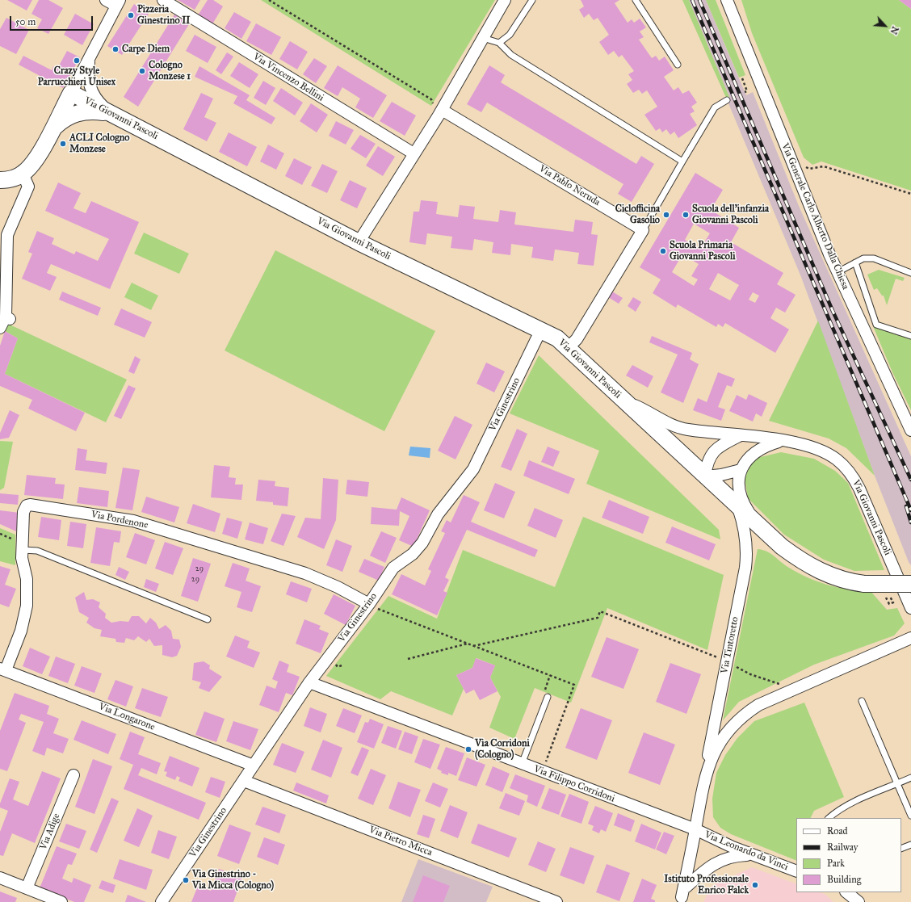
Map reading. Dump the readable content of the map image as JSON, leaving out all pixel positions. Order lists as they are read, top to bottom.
{
  "streets": {
    "street": [
      "Via Vincenzo Bellini",
      "Via Giovanni Pascoli",
      "Via Pablo Neruda",
      "Via Generale Carlo Alberto Dalla Chiesa",
      "Via Ginestrino",
      "Via Pordenone",
      "Via Tintoretto",
      "Via Longarone",
      "Via Filippo Corridoni",
      "Via Adige",
      "Via Pietro Micca",
      "Via Leonardo da Vinci"
    ]
  },
  "crossings": [
    ["Via Giovanni Pascoli", "Via Ginestrino"],
    ["Via Giovanni Pascoli", "Via Tintoretto"],
    ["Via Ginestrino", "Via Pordenone"],
    ["Via Ginestrino", "Via Longarone"],
    ["Via Ginestrino", "Via Filippo Corridoni"],
    ["Via Ginestrino", "Via Pietro Micca"],
    ["Via Pordenone", "Via Longarone"],
    ["Via Tintoretto", "Via Filippo Corridoni"],
    ["Via Tintoretto", "Via Leonardo da Vinci"],
    ["Via Filippo Corridoni", "Via Leonardo da Vinci"]
  ],
  "places": [
    "Pizzeria Ginestrino II",
    "Carpe Diem",
    "Crazy Style Parrucchieri Unisex",
    "Cologno Monzese 1",
    "ACLI Cologno Monzese",
    "Ciclofficina Gasolio",
    "Scuola dell’infanzia Giovanni Pascoli",
    "Scuola Primaria Giovanni Pascoli",
    "Via Corridoni (Cologno)",
    "Via Ginestrino - Via Micca (Cologno)",
    "Istituto Professionale Enrico Falck"
  ],
  "house_numbers": ["29", "29"],
  "legend": [
    "Road",
    "Railway",
    "Park",
    "Building"
  ],
  "scale_bar": "50 m",
  "north": "bottom right"
}
